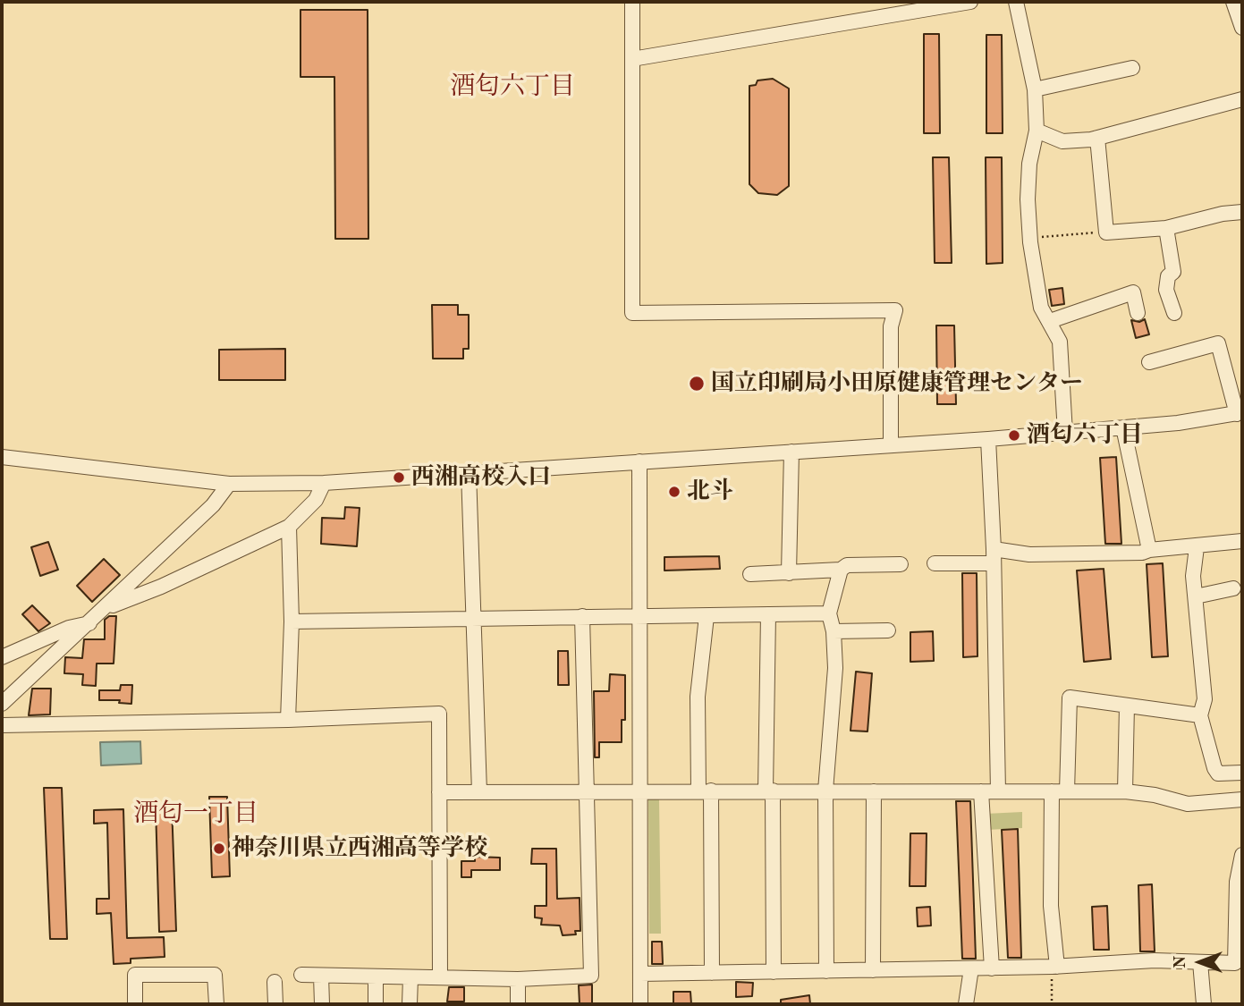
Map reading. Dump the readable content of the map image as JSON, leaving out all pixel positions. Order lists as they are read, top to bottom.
{
  "districts": ["酒匂六丁目", "酒匂一丁目"],
  "places": [
    "国立印刷局小田原健康管理センター",
    "酒匂六丁目",
    "西湘高校入口",
    "北斗",
    "神奈川県立西湘高等学校"
  ],
  "north": "left"
}
